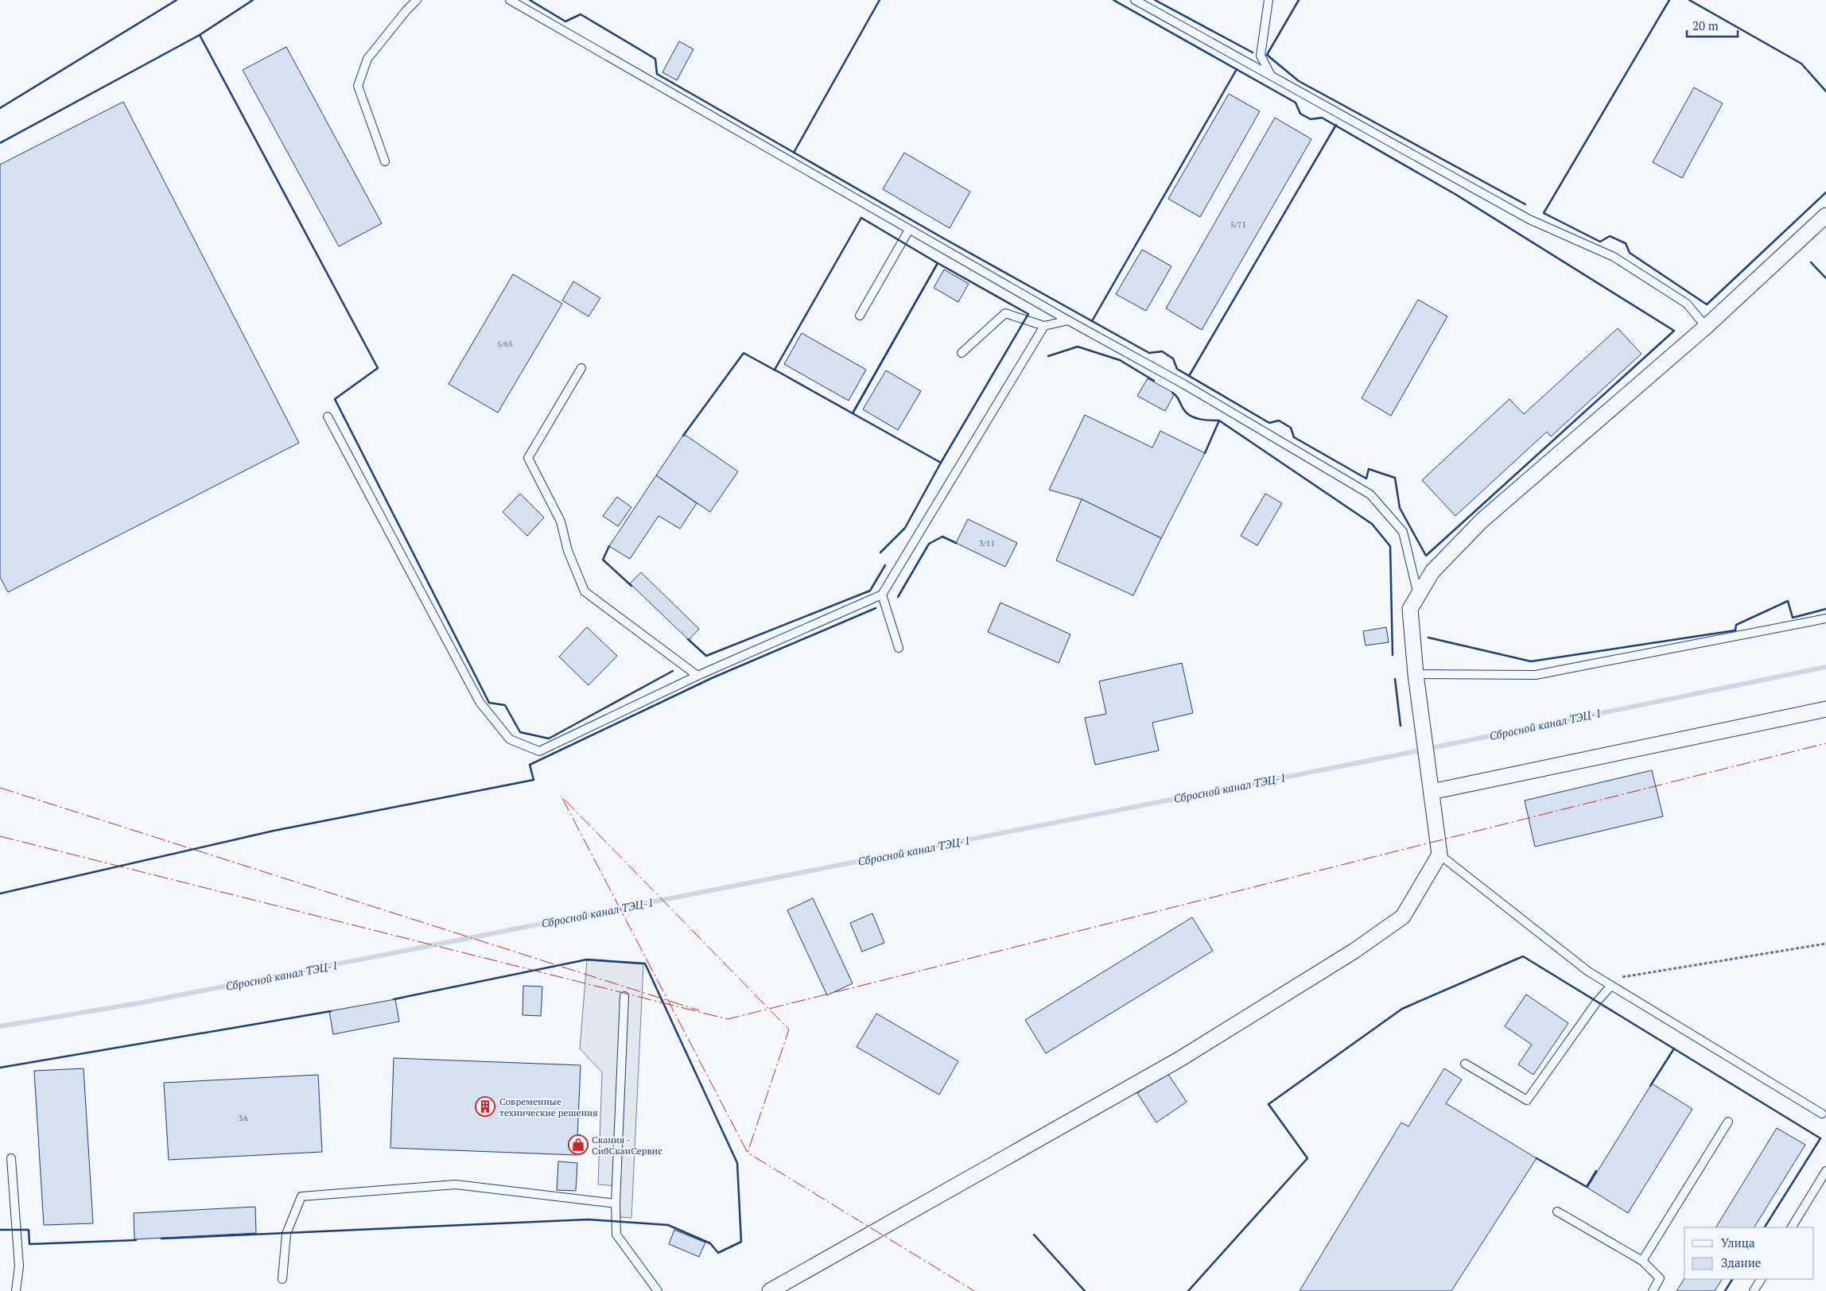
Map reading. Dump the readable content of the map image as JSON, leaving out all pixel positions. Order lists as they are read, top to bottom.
{
  "water": ["Сбросной канал ТЭЦ-1"],
  "places": {
    "building": ["Современные технические решения"],
    "shop": ["Скания - СибСканСервис"]
  },
  "house_numbers": [
    "5/71",
    "5/65",
    "3/11",
    "3А"
  ],
  "legend": ["Улица", "Здание"],
  "scale_bar": "20 m"
}
